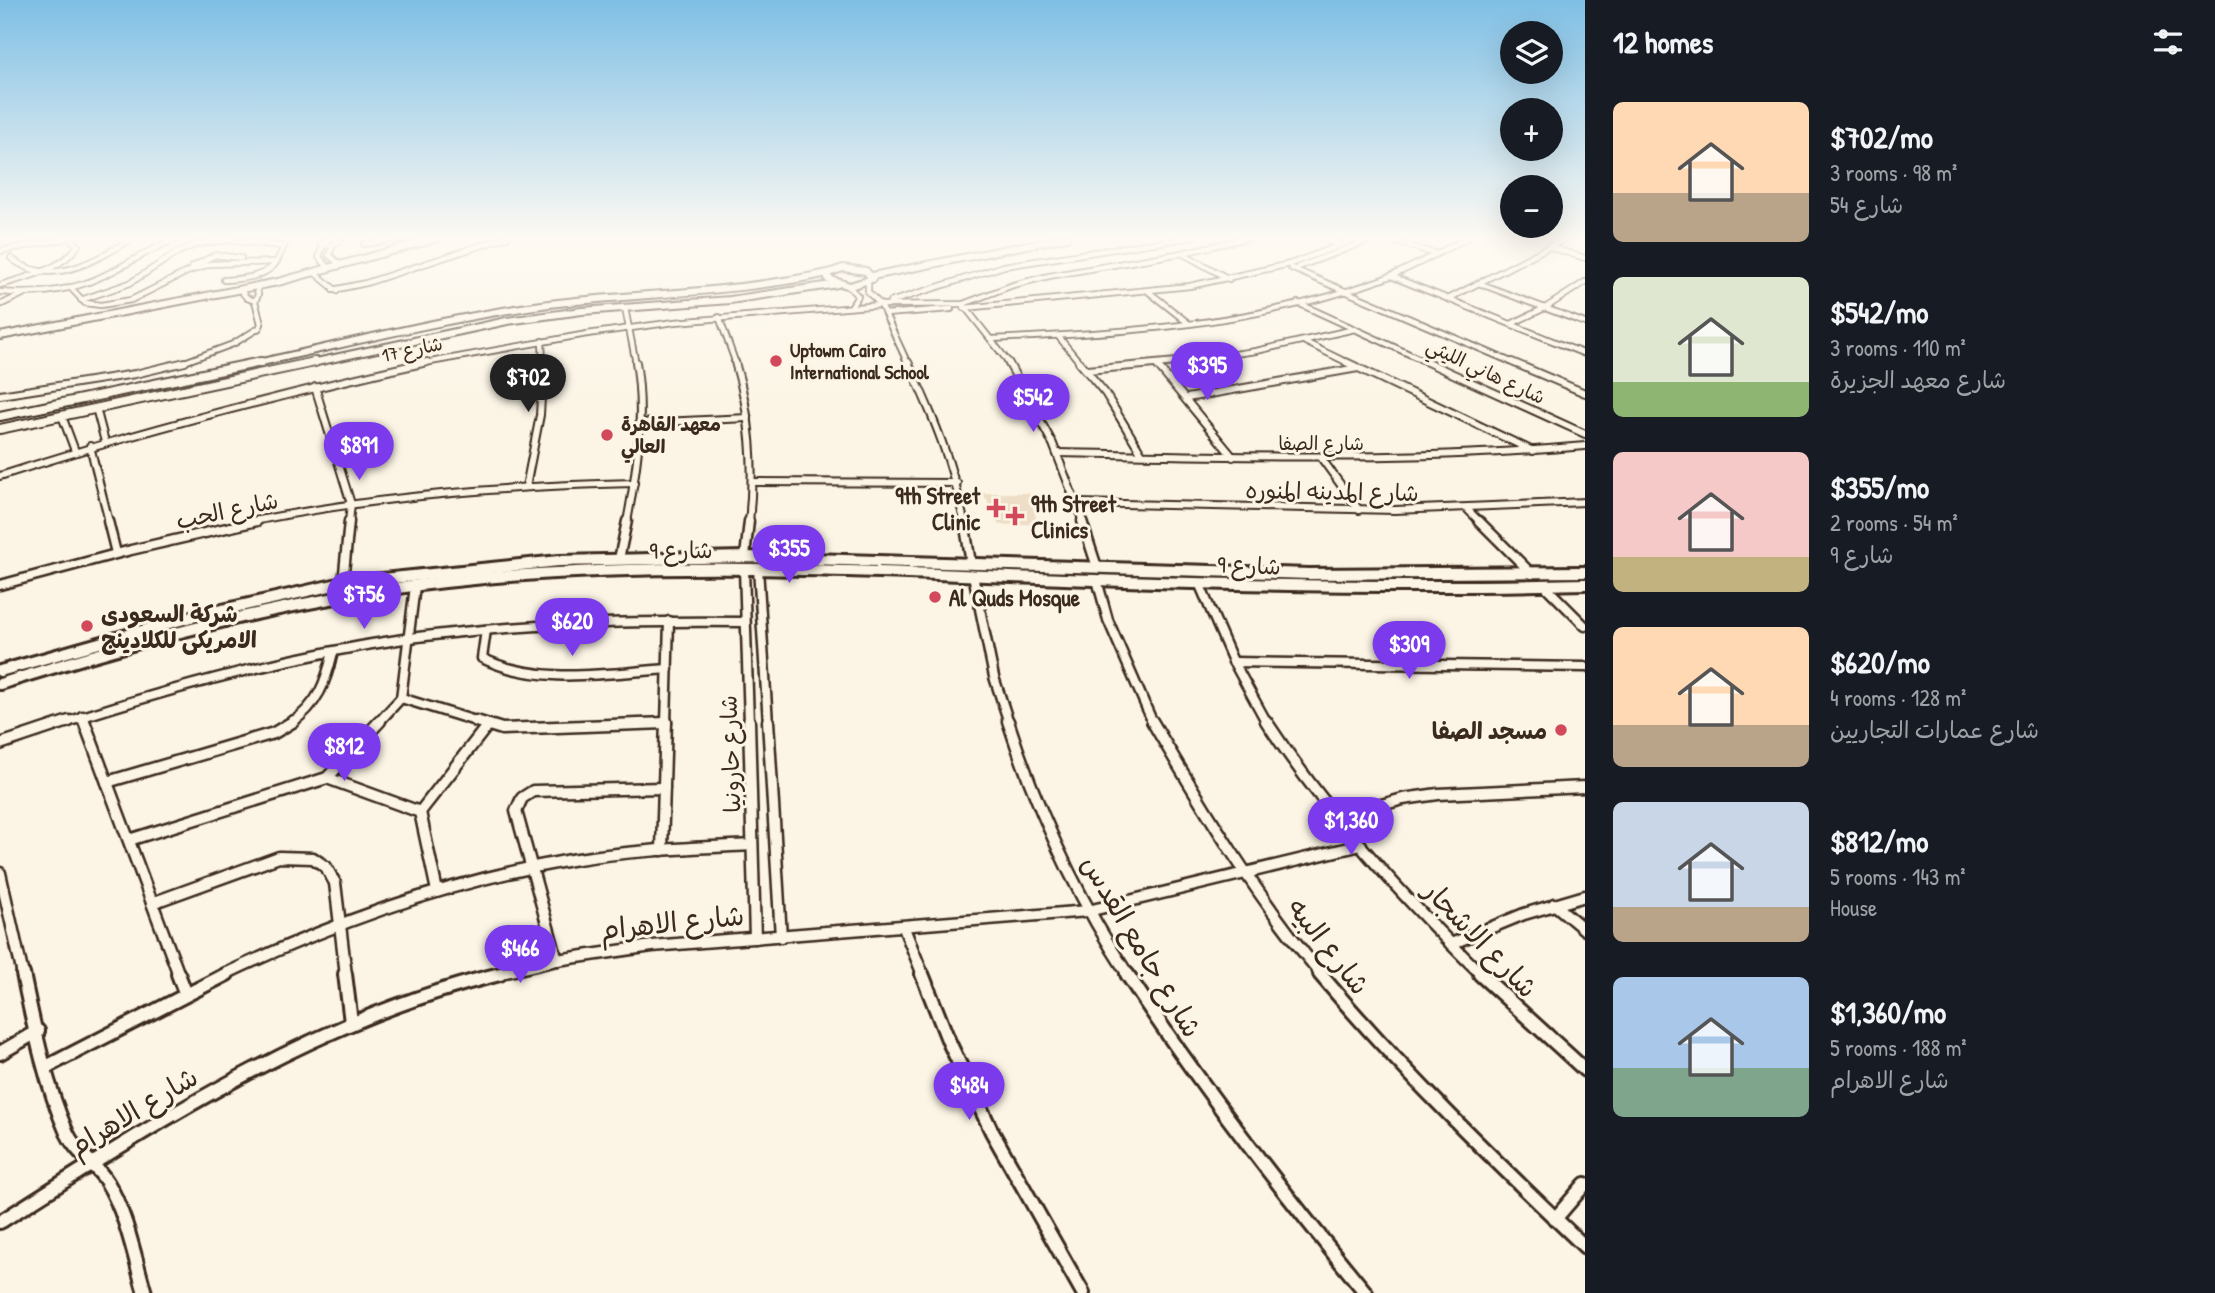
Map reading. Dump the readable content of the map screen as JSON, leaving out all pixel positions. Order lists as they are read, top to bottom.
{
  "streets": {
    "main road": ["شارع 9"],
    "street": [
      "شارع 17",
      "شارع هاني الليثي",
      "شارع الصفا",
      "شارع المدينه المنوره",
      "شارع الحب",
      "شارع حارونيا",
      "شارع الاهرام",
      "شارع الاشجار",
      "شارع جامع القدس",
      "شارع البيه"
    ]
  },
  "crossings": [
    ["شارع 9", "شارع حارونيا"],
    ["شارع 9", "شارع الاشجار"],
    ["شارع 9", "شارع جامع القدس"],
    ["شارع 9", "شارع البيه"],
    ["شارع حارونيا", "شارع الاهرام"],
    ["شارع الاهرام", "شارع الاشجار"],
    ["شارع الاهرام", "شارع جامع القدس"],
    ["شارع الاهرام", "شارع البيه"]
  ],
  "places": {
    "other": [
      "Uptowm Cairo International School",
      "معهد القاهرة العالي",
      "Al Quds Mosque",
      "شركة السعودى الامريكى للكلادينج",
      "مسجد الصفا"
    ],
    "health": ["9th Street Clinic", "9th Street Clinics"]
  },
  "page": {
    "heading": "12 homes",
    "map_buttons": ["+", "−"],
    "list": [
      {
        "name": "$702/mo",
        "note": "3 rooms · 98 m² · شارع 54"
      },
      {
        "name": "$542/mo",
        "note": "3 rooms · 110 m² · شارع معهد الجزيرة"
      },
      {
        "name": "$355/mo",
        "note": "2 rooms · 54 m² · شارع 9"
      },
      {
        "name": "$620/mo",
        "note": "4 rooms · 128 m² · شارع عمارات التجاريين"
      },
      {
        "name": "$812/mo",
        "note": "5 rooms · 143 m² · House"
      },
      {
        "name": "$1,360/mo",
        "note": "5 rooms · 188 m² · شارع الاهرام"
      }
    ],
    "price": [
      "$395",
      "$702",
      "$542",
      "$891",
      "$355",
      "$756",
      "$620",
      "$309",
      "$812",
      "$1,360",
      "$466",
      "$484"
    ]
  }
}
